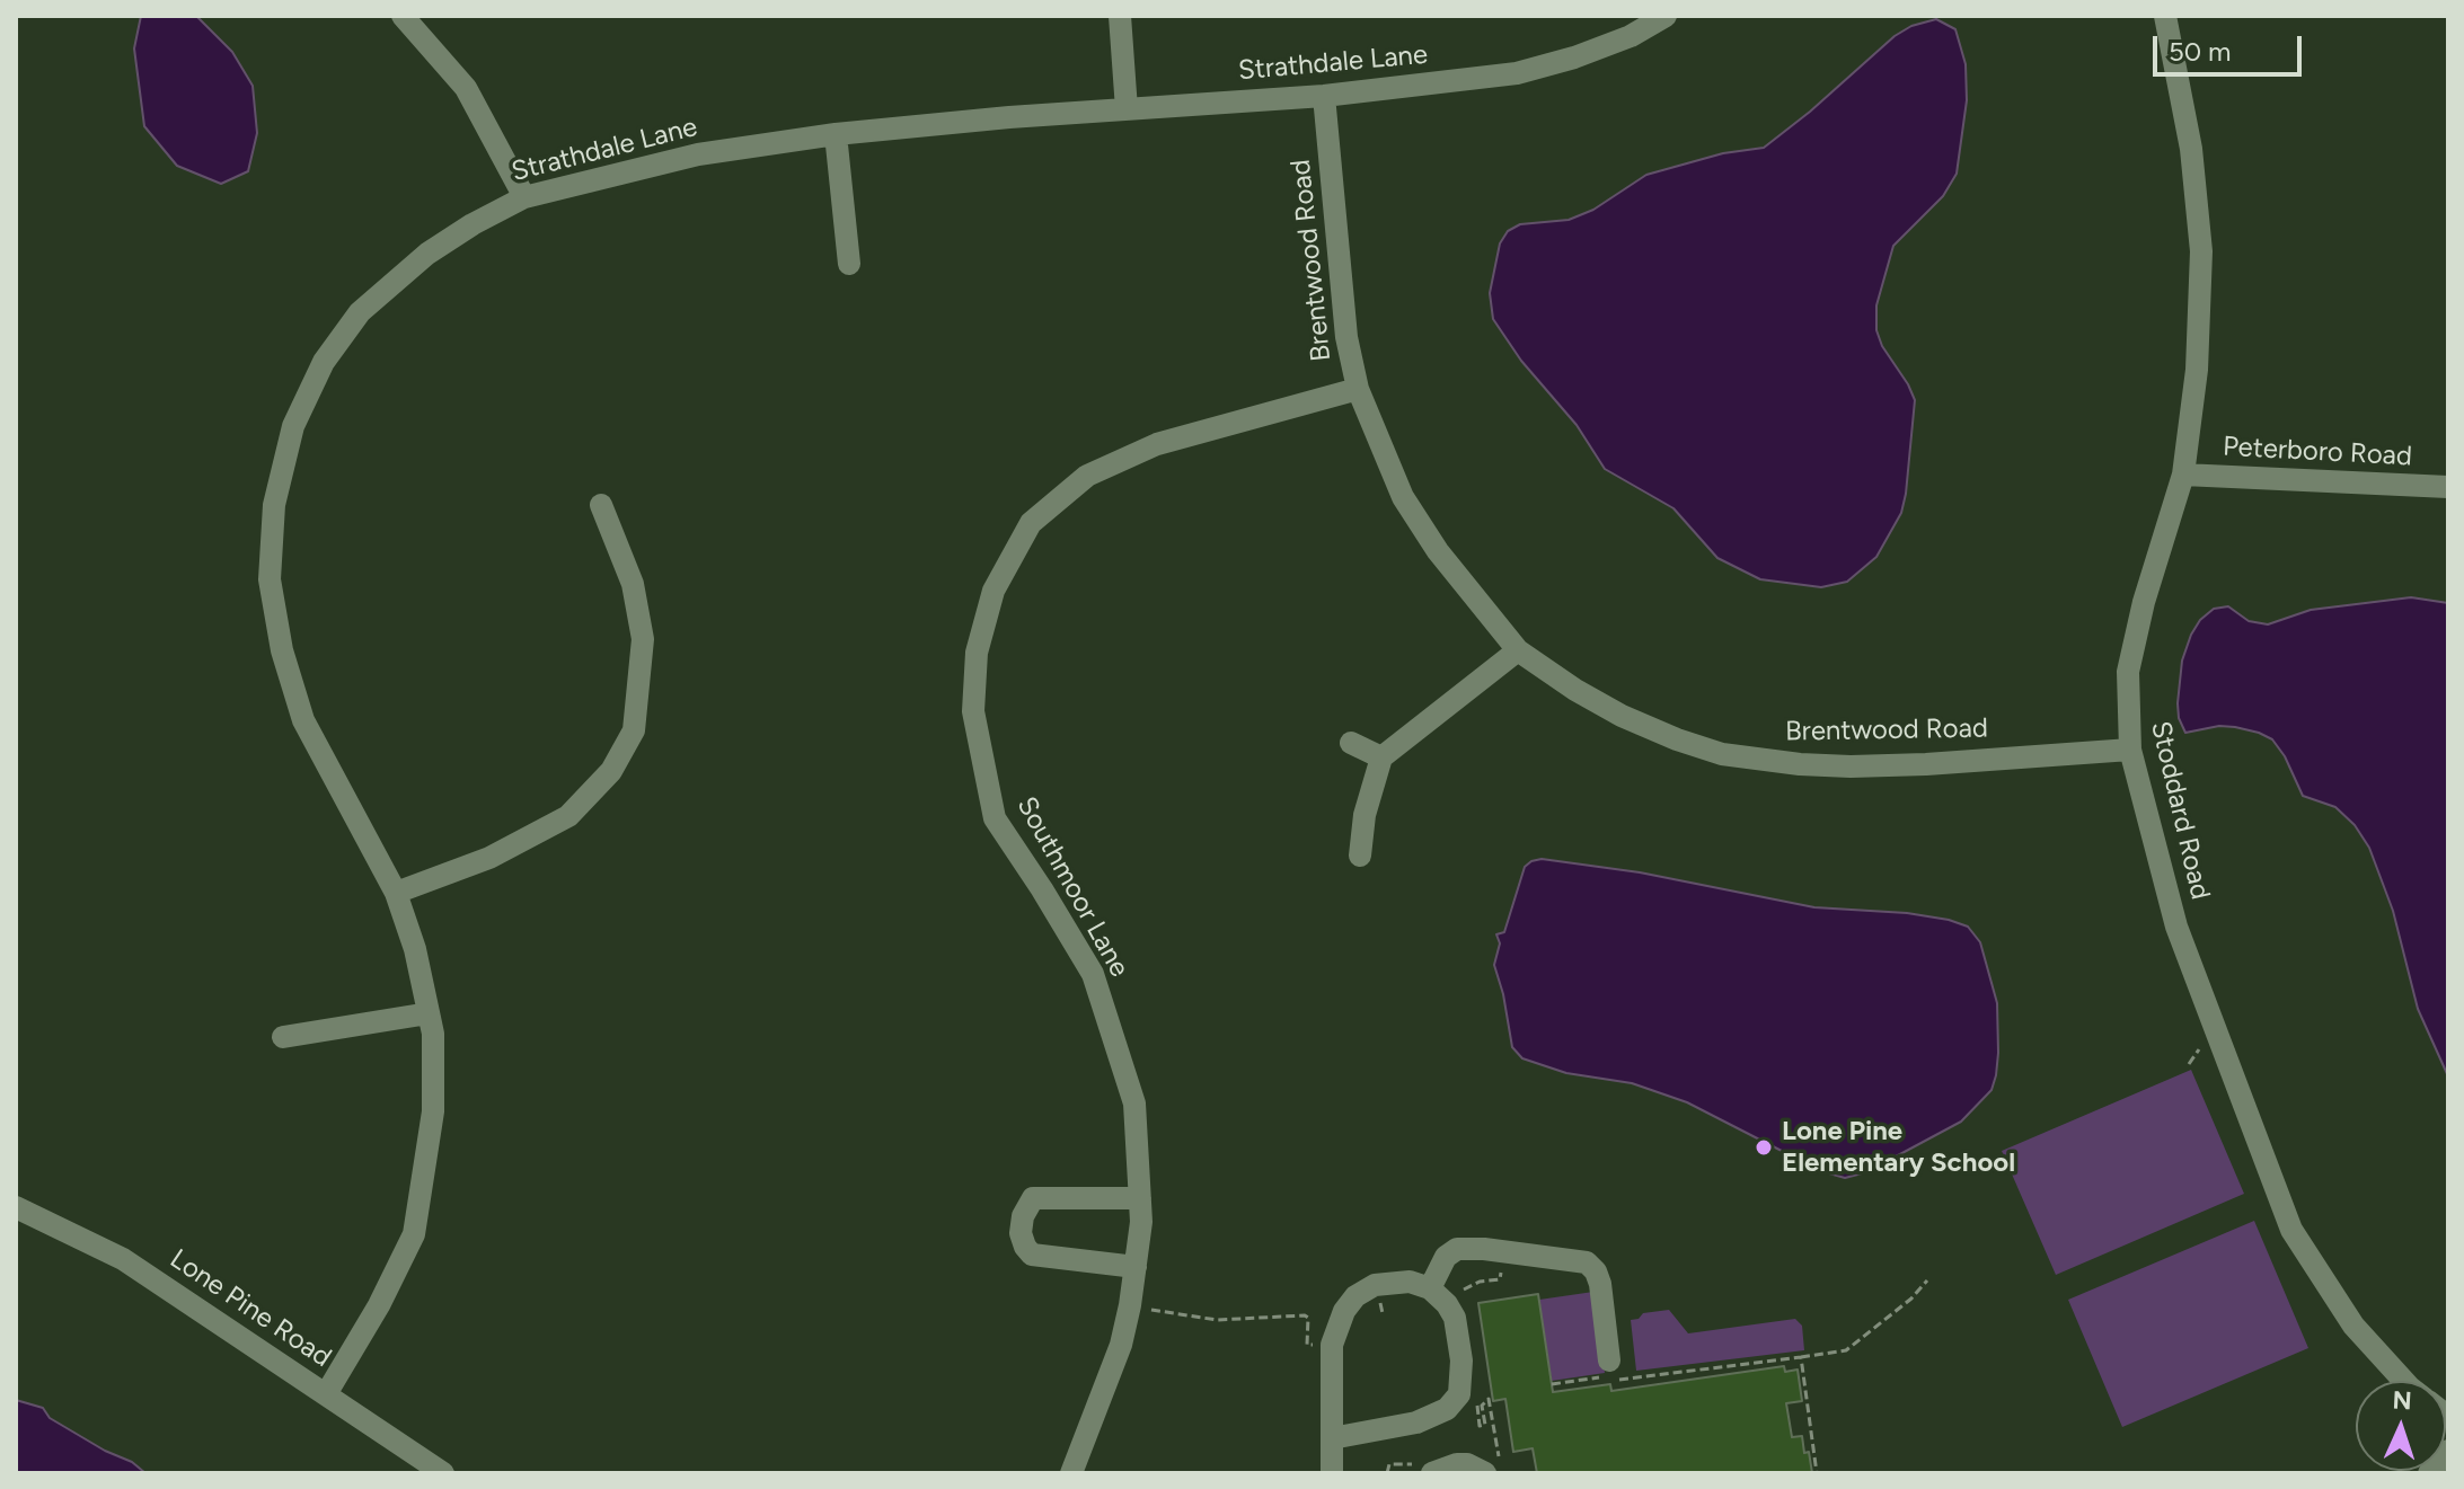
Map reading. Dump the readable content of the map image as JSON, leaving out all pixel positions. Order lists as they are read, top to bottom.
{
  "streets": {
    "street": [
      "Strathdale Lane",
      "Brentwood Road",
      "Peterboro Road",
      "Stoddard Road",
      "Southmoor Lane",
      "Lone Pine Road"
    ]
  },
  "crossings": [
    ["Strathdale Lane", "Brentwood Road"],
    ["Strathdale Lane", "Lone Pine Road"],
    ["Brentwood Road", "Stoddard Road"],
    ["Brentwood Road", "Southmoor Lane"],
    ["Peterboro Road", "Stoddard Road"]
  ],
  "places": ["Lone Pine Elementary School"],
  "scale_bar": "50 m",
  "north": "top"
}
